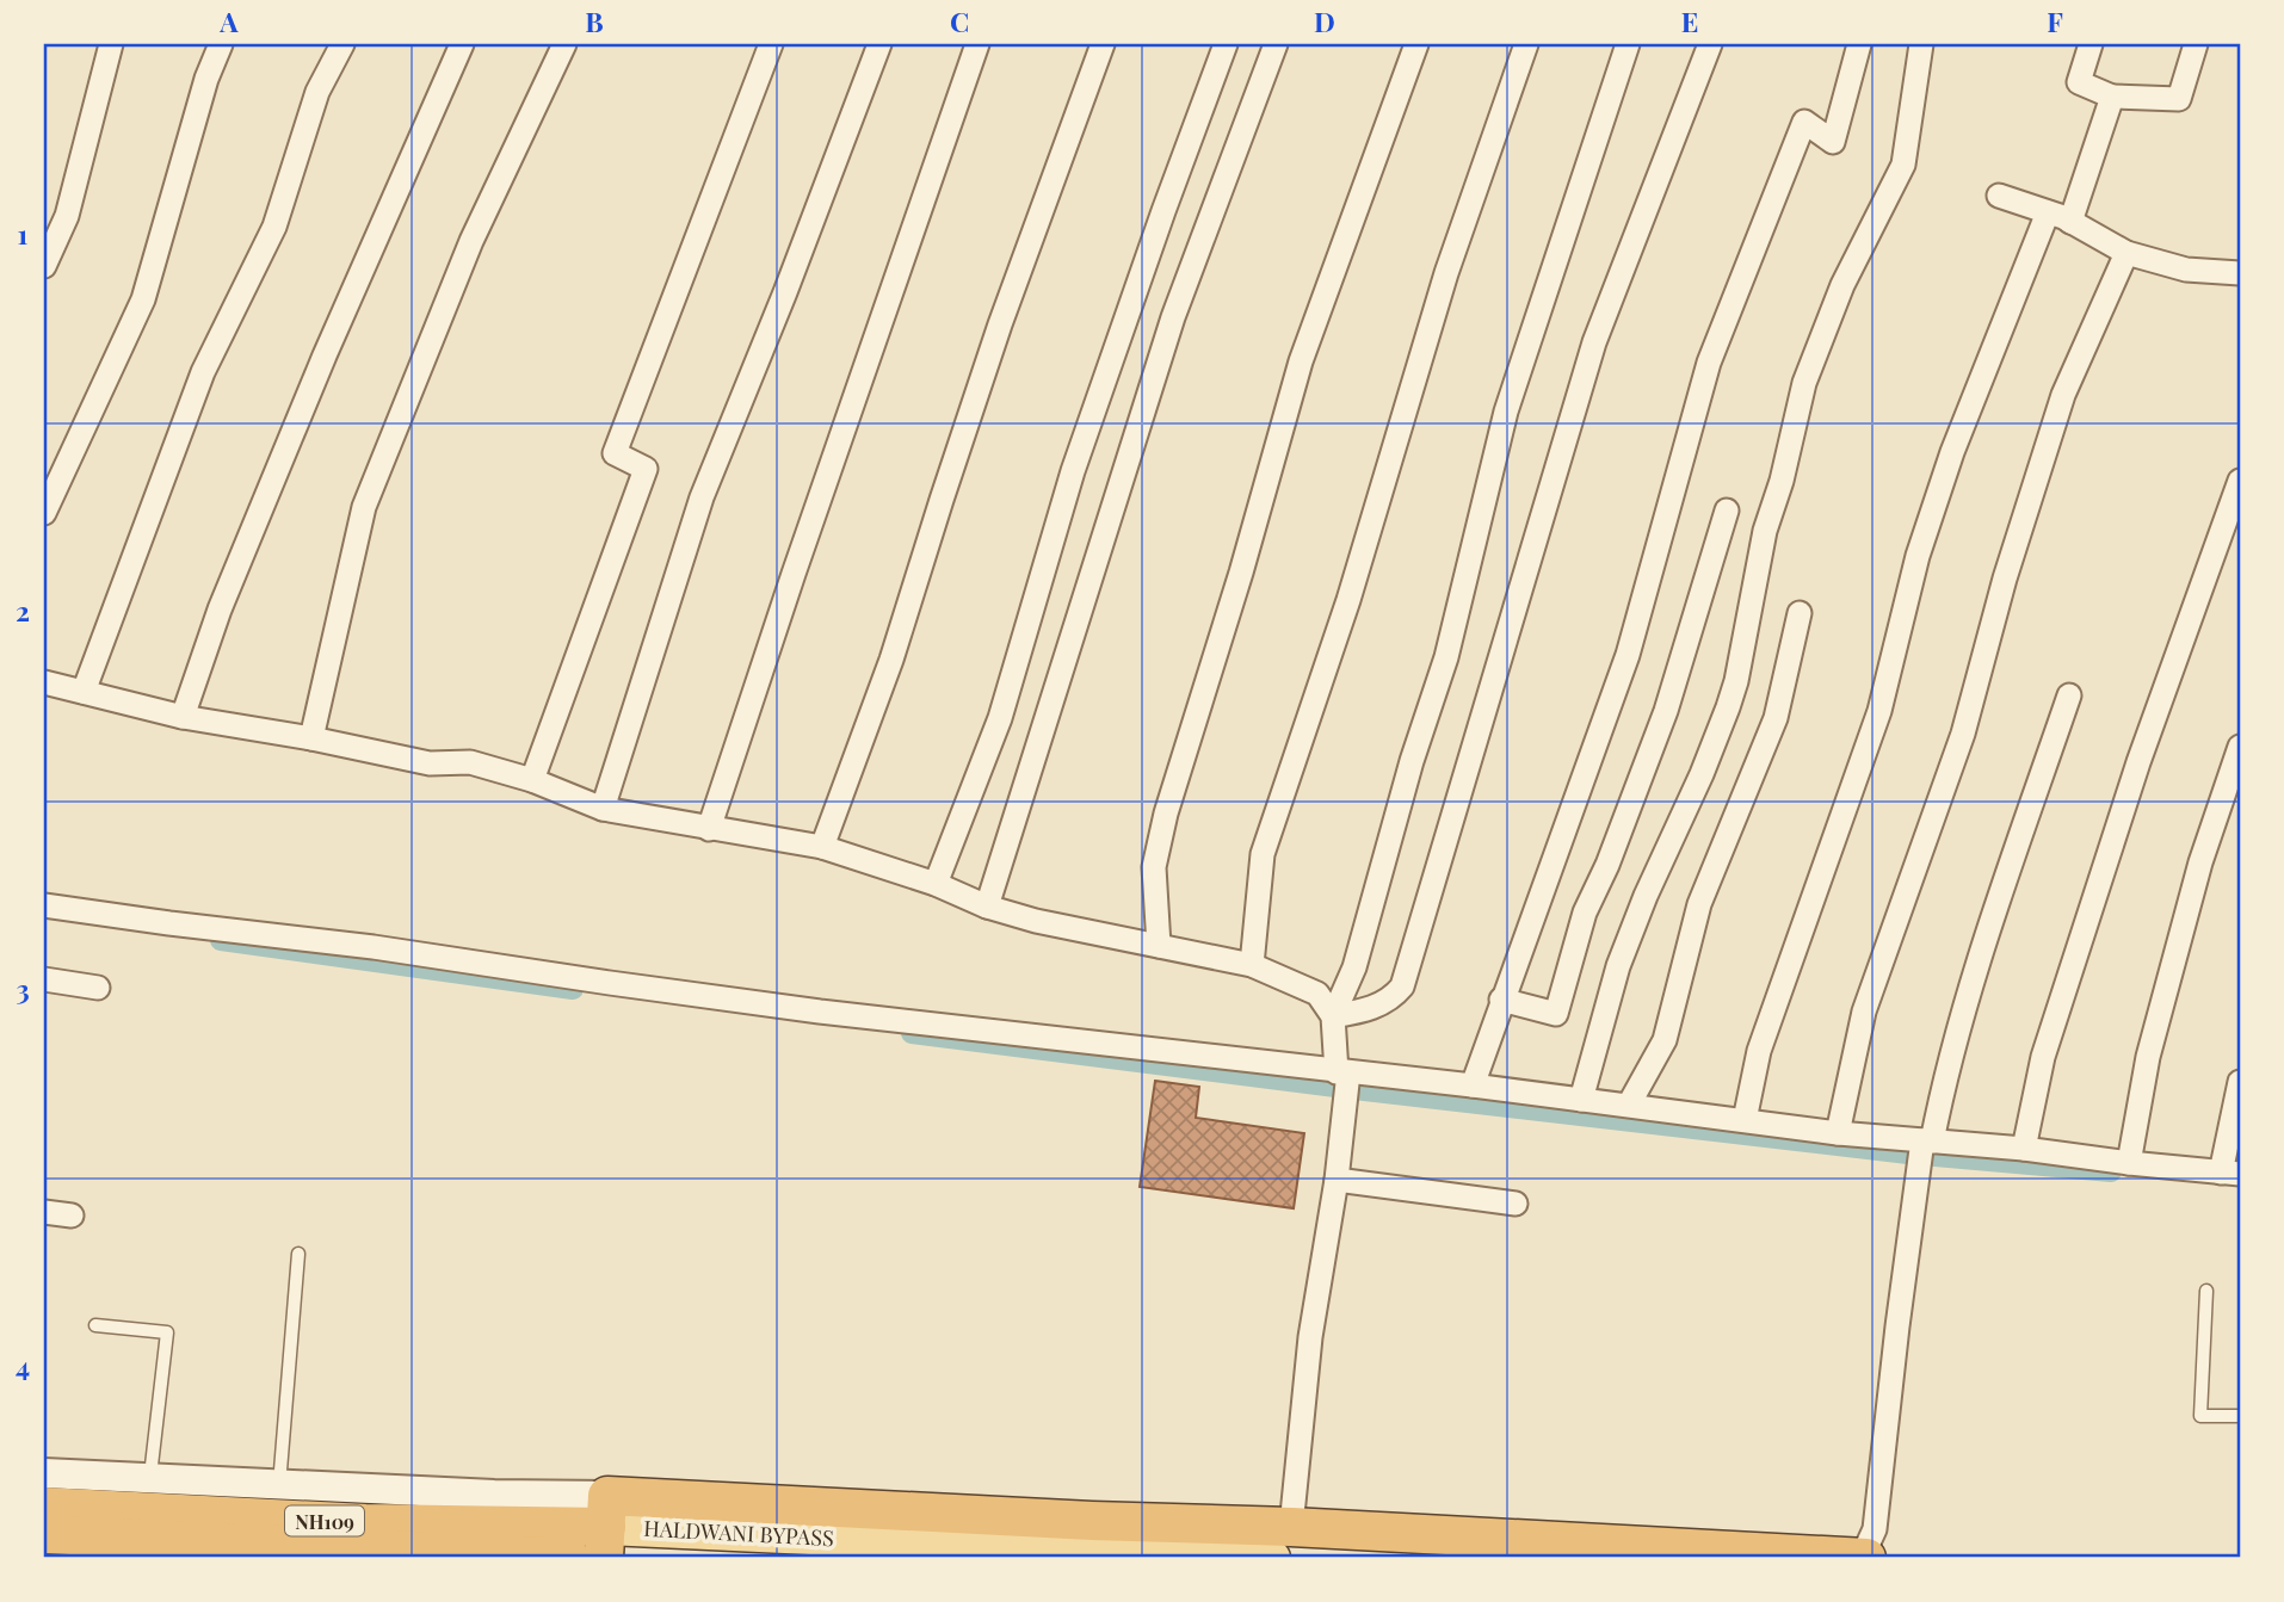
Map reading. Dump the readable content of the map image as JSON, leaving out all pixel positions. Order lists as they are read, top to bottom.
{
  "streets": {
    "highway": ["NH109"]
  },
  "grid": {
    "columns": [
      "A",
      "B",
      "C",
      "D",
      "E",
      "F"
    ],
    "rows": [
      "1",
      "2",
      "3",
      "4"
    ]
  }
}
